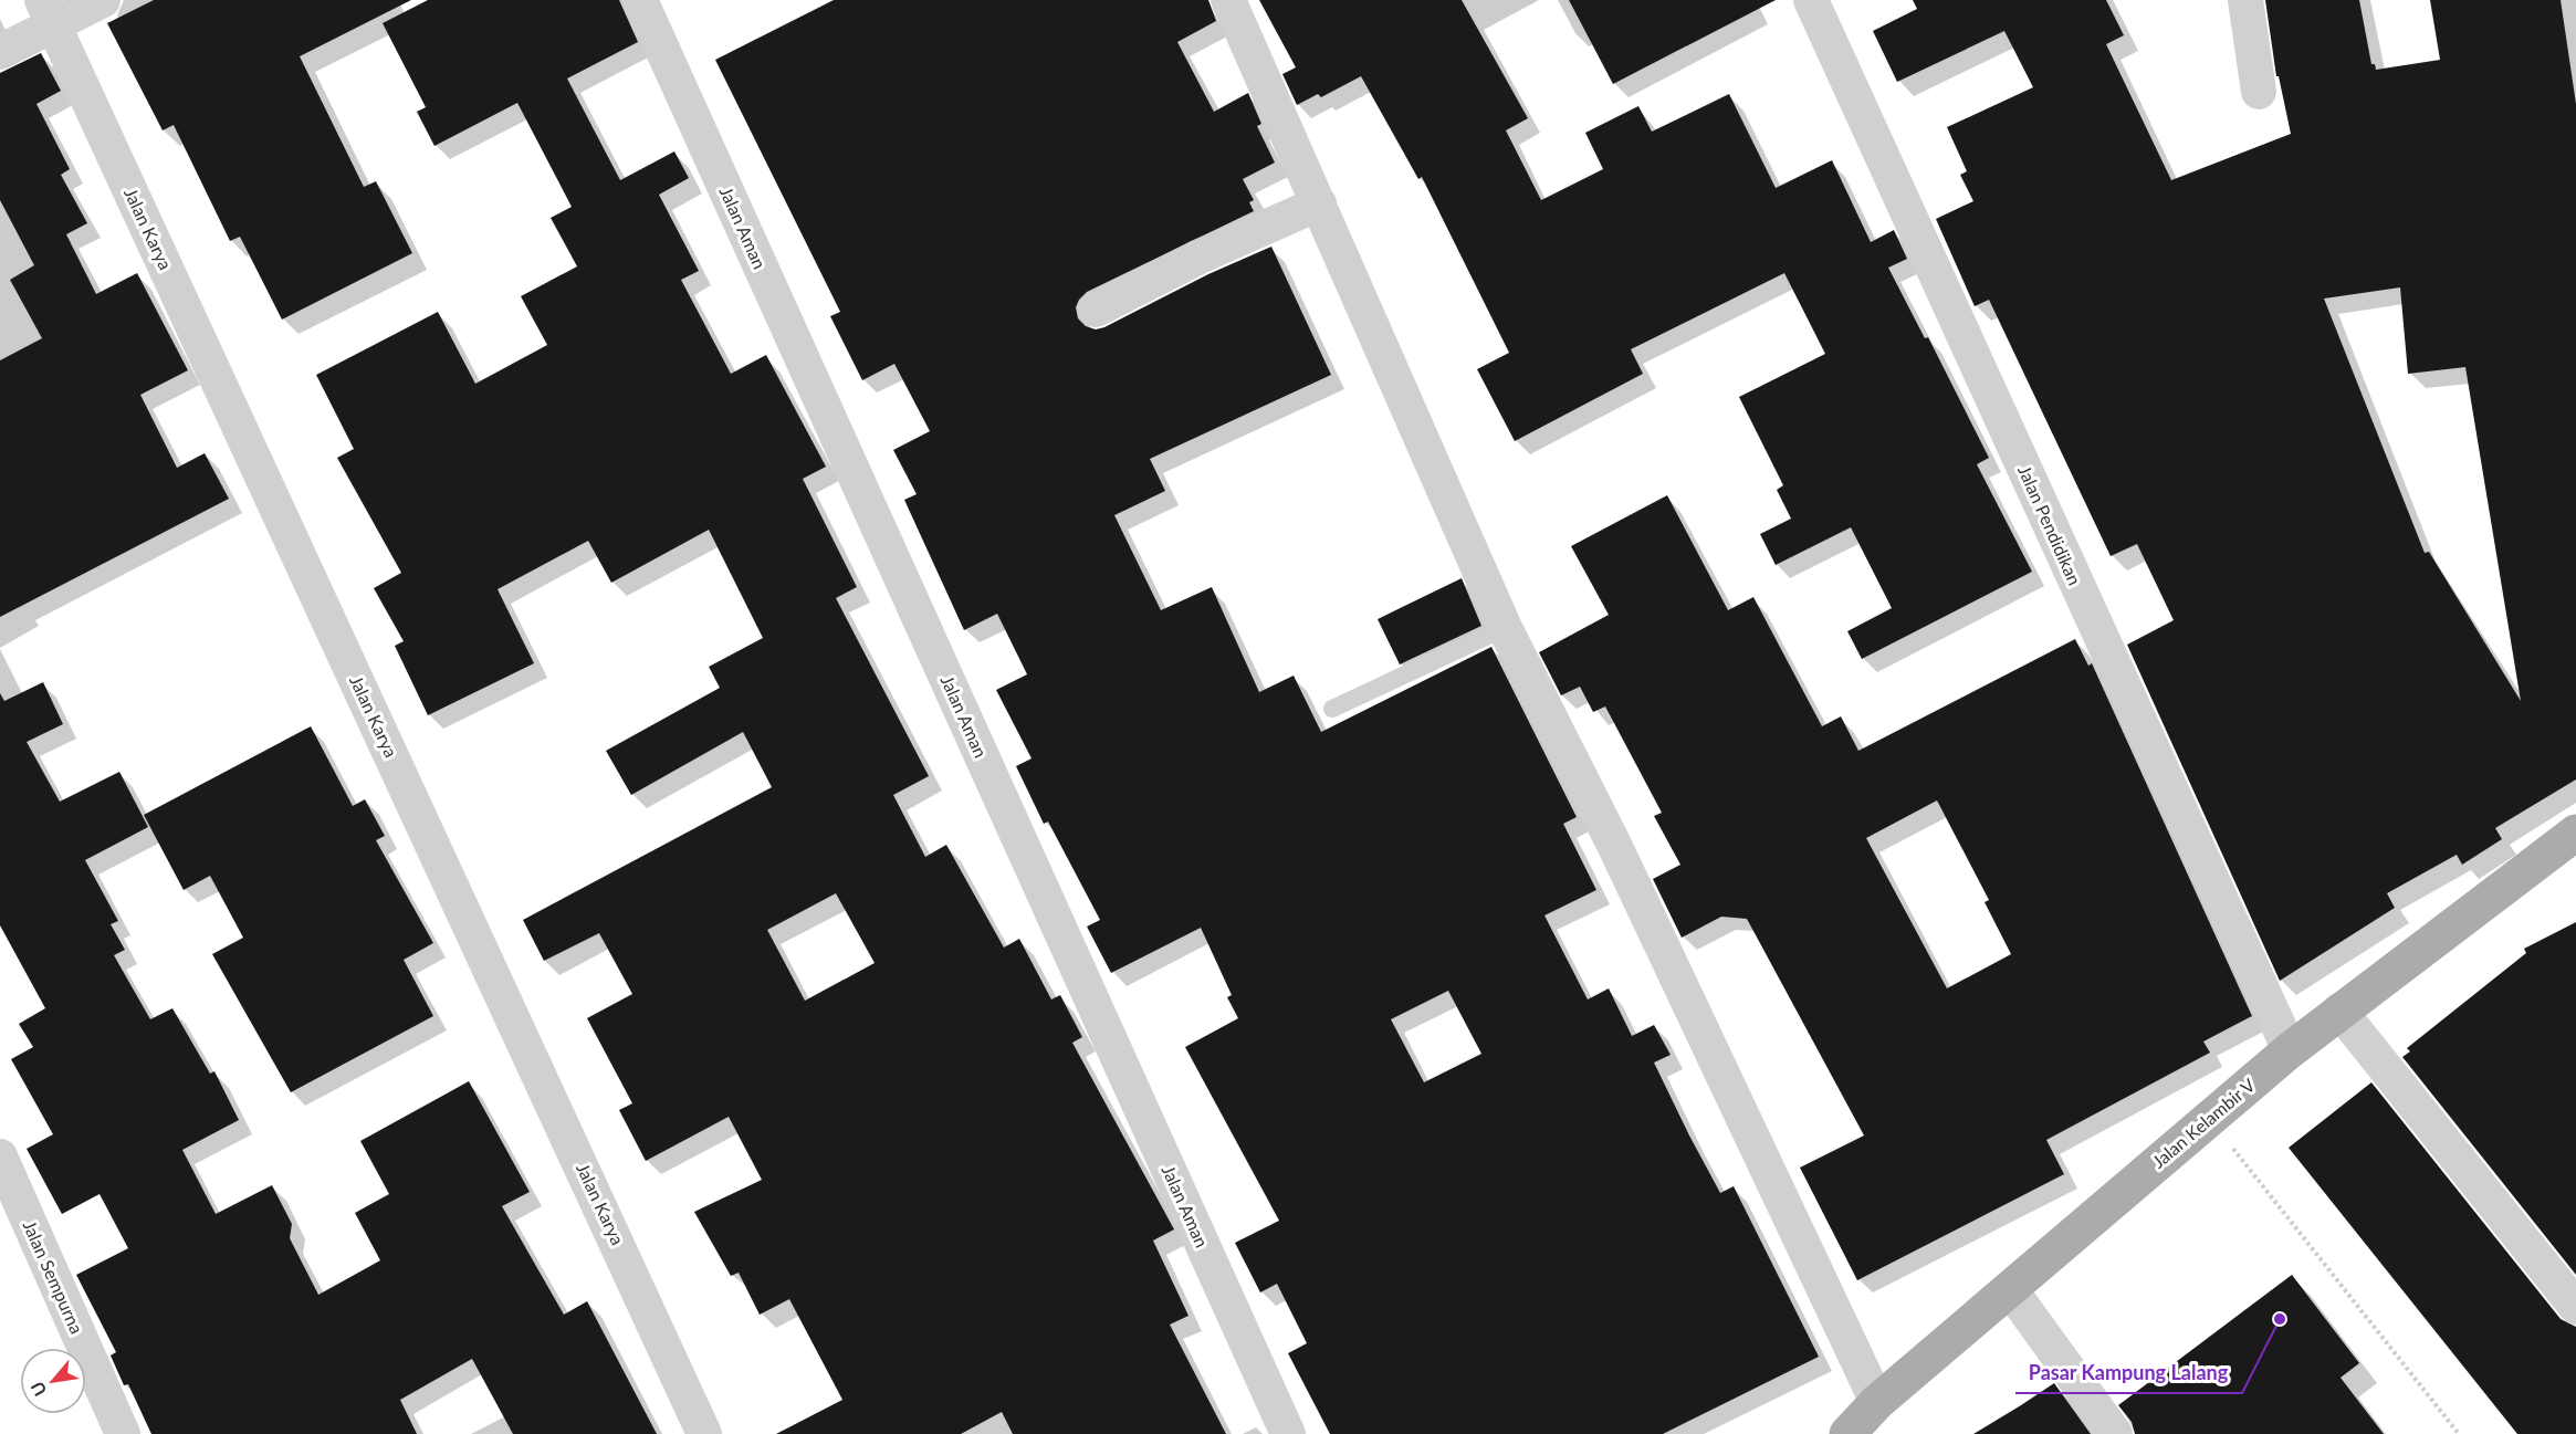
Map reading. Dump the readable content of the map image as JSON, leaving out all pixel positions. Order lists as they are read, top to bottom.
{
  "streets": {
    "main road": ["Jalan Kelambir V"],
    "street": [
      "Jalan Aman",
      "Jalan Karya",
      "Jalan Pendidikan",
      "Jalan Sempurna"
    ]
  },
  "crossings": [
    ["Jalan Pendidikan", "Jalan Kelambir V"]
  ],
  "places": ["Pasar Kampung Lalang"],
  "north": "bottom left"
}
